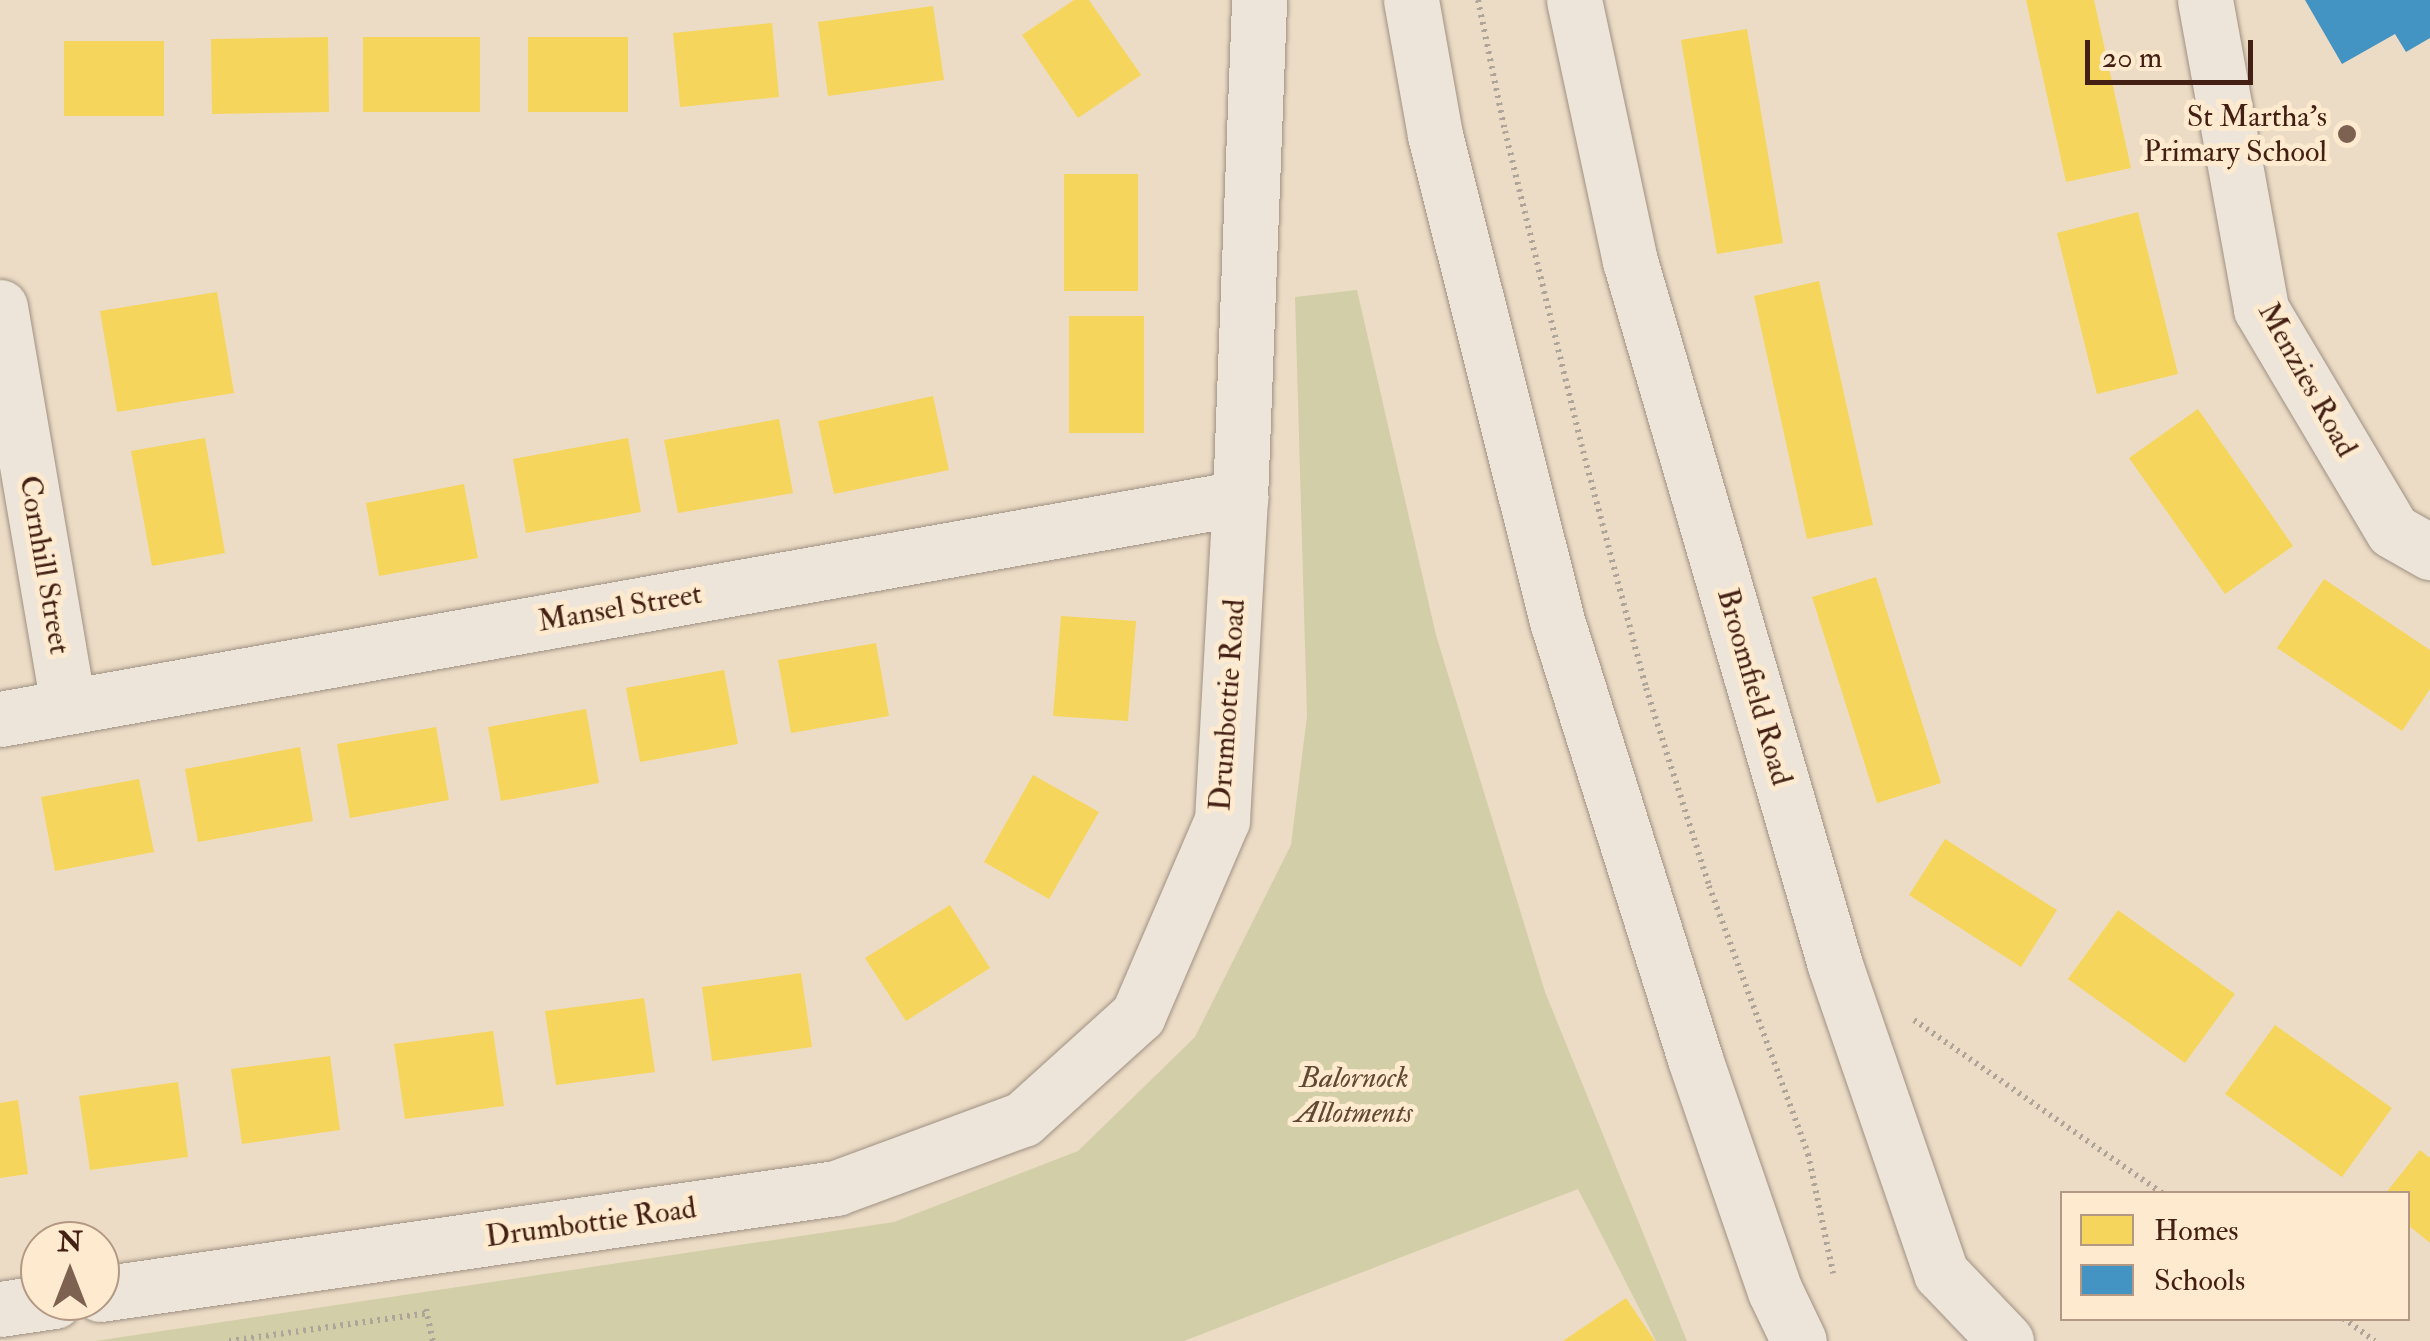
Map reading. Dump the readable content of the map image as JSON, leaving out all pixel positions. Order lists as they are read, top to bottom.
{
  "streets": {
    "street": [
      "Menzies Road",
      "Cornhill Street",
      "Mansel Street",
      "Broomfield Road",
      "Drumbottie Road"
    ]
  },
  "crossings": [
    ["Cornhill Street", "Mansel Street"],
    ["Mansel Street", "Drumbottie Road"]
  ],
  "parks": ["Balornock Allotments"],
  "places": ["St Martha's Primary School"],
  "legend": ["Homes", "Schools"],
  "scale_bar": "20 m",
  "north": "top"
}
